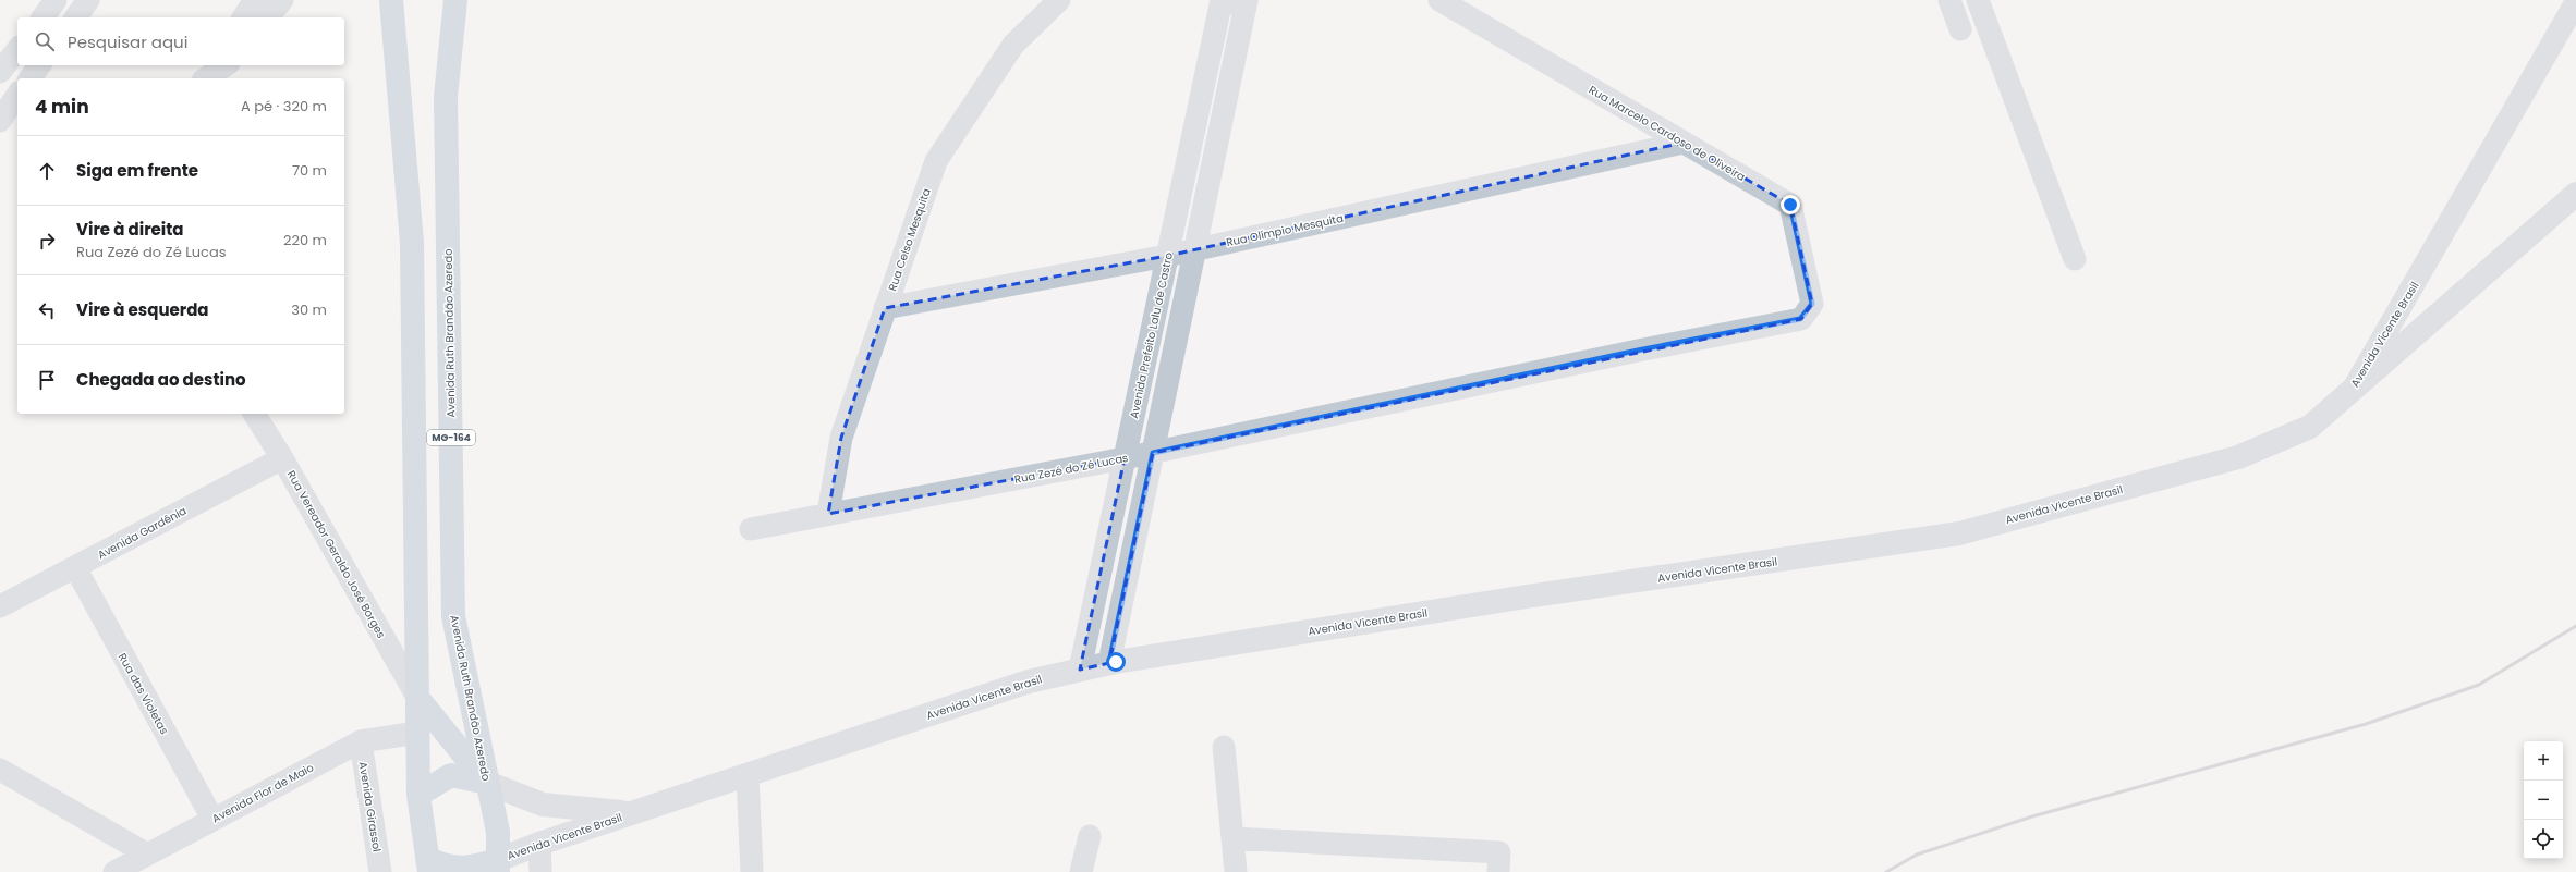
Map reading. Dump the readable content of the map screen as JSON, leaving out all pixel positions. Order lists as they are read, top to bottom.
{
  "streets": {
    "main road": ["Avenida Ruth Brandão Azeredo", "MG-164"],
    "street": [
      "Rua Marcelo Cardoso de Oliveira",
      "Rua Olímpio Mesquita",
      "Rua Celso Mesquita",
      "Avenida Vicente Brasil",
      "Avenida Prefeito Lalu de Castro",
      "Rua Zezé do Zé Lucas",
      "Avenida Gardênia",
      "Rua Vereador Geraldo José Borges",
      "Rua das Violetas",
      "Avenida Flor de Maio",
      "Avenida Girassol"
    ]
  },
  "crossings": [
    ["Rua Marcelo Cardoso de Oliveira", "Rua Olímpio Mesquita"],
    ["Rua Marcelo Cardoso de Oliveira", "Rua Zezé do Zé Lucas"],
    ["Rua Olímpio Mesquita", "Rua Celso Mesquita"],
    ["Rua Olímpio Mesquita", "Avenida Prefeito Lalu de Castro"],
    ["Rua Celso Mesquita", "Rua Zezé do Zé Lucas"],
    ["Avenida Ruth Brandão Azeredo", "Avenida Vicente Brasil"],
    ["Avenida Vicente Brasil", "Avenida Prefeito Lalu de Castro"],
    ["Avenida Prefeito Lalu de Castro", "Rua Zezé do Zé Lucas"],
    ["MG-164", "Rua Vereador Geraldo José Borges"],
    ["MG-164", "Avenida Flor de Maio"],
    ["Avenida Gardênia", "Rua Vereador Geraldo José Borges"],
    ["Avenida Gardênia", "Rua das Violetas"],
    ["Rua das Violetas", "Avenida Flor de Maio"],
    ["Avenida Flor de Maio", "Avenida Girassol"]
  ],
  "page": {
    "search": "Pesquisar aqui",
    "heading": ["4 min", "A pé · 320 m"],
    "list": [
      ["Siga em frente", "70 m"],
      ["Vire à direita", "Rua Zezé do Zé Lucas", "220 m"],
      ["Vire à esquerda", "30 m"],
      "Chegada ao destino"
    ],
    "map_buttons": ["+", "−"]
  }
}
